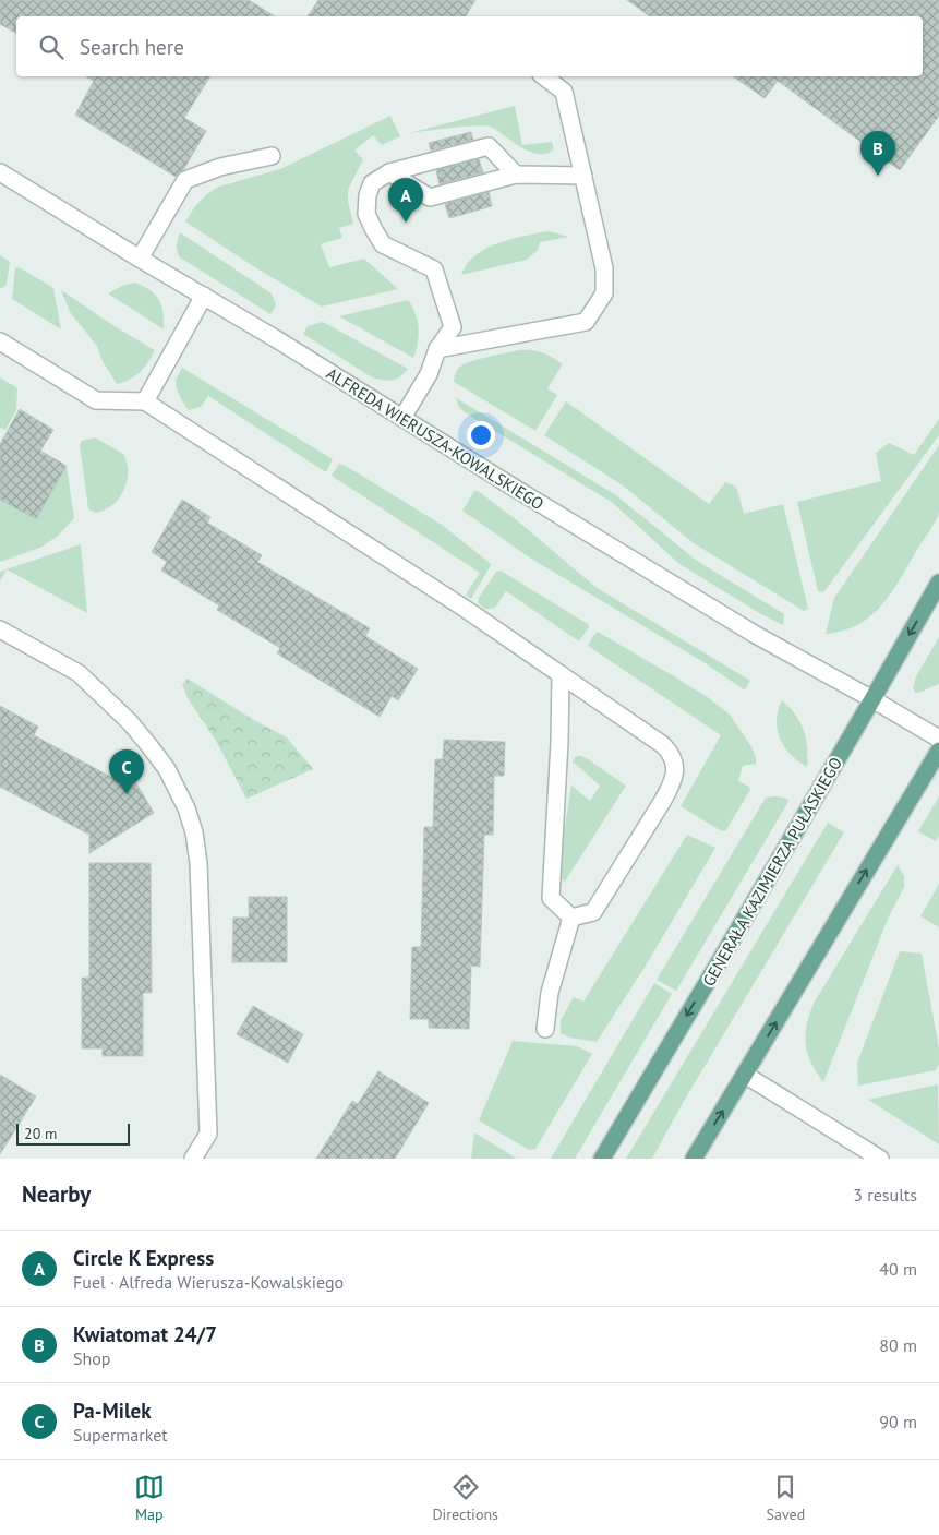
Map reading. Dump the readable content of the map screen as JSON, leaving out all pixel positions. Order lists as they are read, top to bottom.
{
  "streets": {
    "main road": ["GENERAŁA KAZIMIERZA PUŁASKIEGO"],
    "street": ["ALFREDA WIERUSZA-KOWALSKIEGO"]
  },
  "crossings": [
    ["ALFREDA WIERUSZA-KOWALSKIEGO", "GENERAŁA KAZIMIERZA PUŁASKIEGO"]
  ],
  "scale_bar": "20 m",
  "page": {
    "search": "Search here",
    "pins": ["B", "A", "C"],
    "scale": "20 m",
    "heading": ["Nearby", "3 results"],
    "list": [
      {
        "mark": "A",
        "name": "Circle K Express",
        "note": "Fuel · Alfreda Wierusza-Kowalskiego",
        "value": "40 m"
      },
      {
        "mark": "B",
        "name": "Kwiatomat 24/7",
        "note": "Shop",
        "value": "80 m"
      },
      {
        "mark": "C",
        "name": "Pa-Milek",
        "note": "Supermarket",
        "value": "90 m"
      }
    ],
    "nav": ["Map", "Directions", "Saved"]
  }
}
